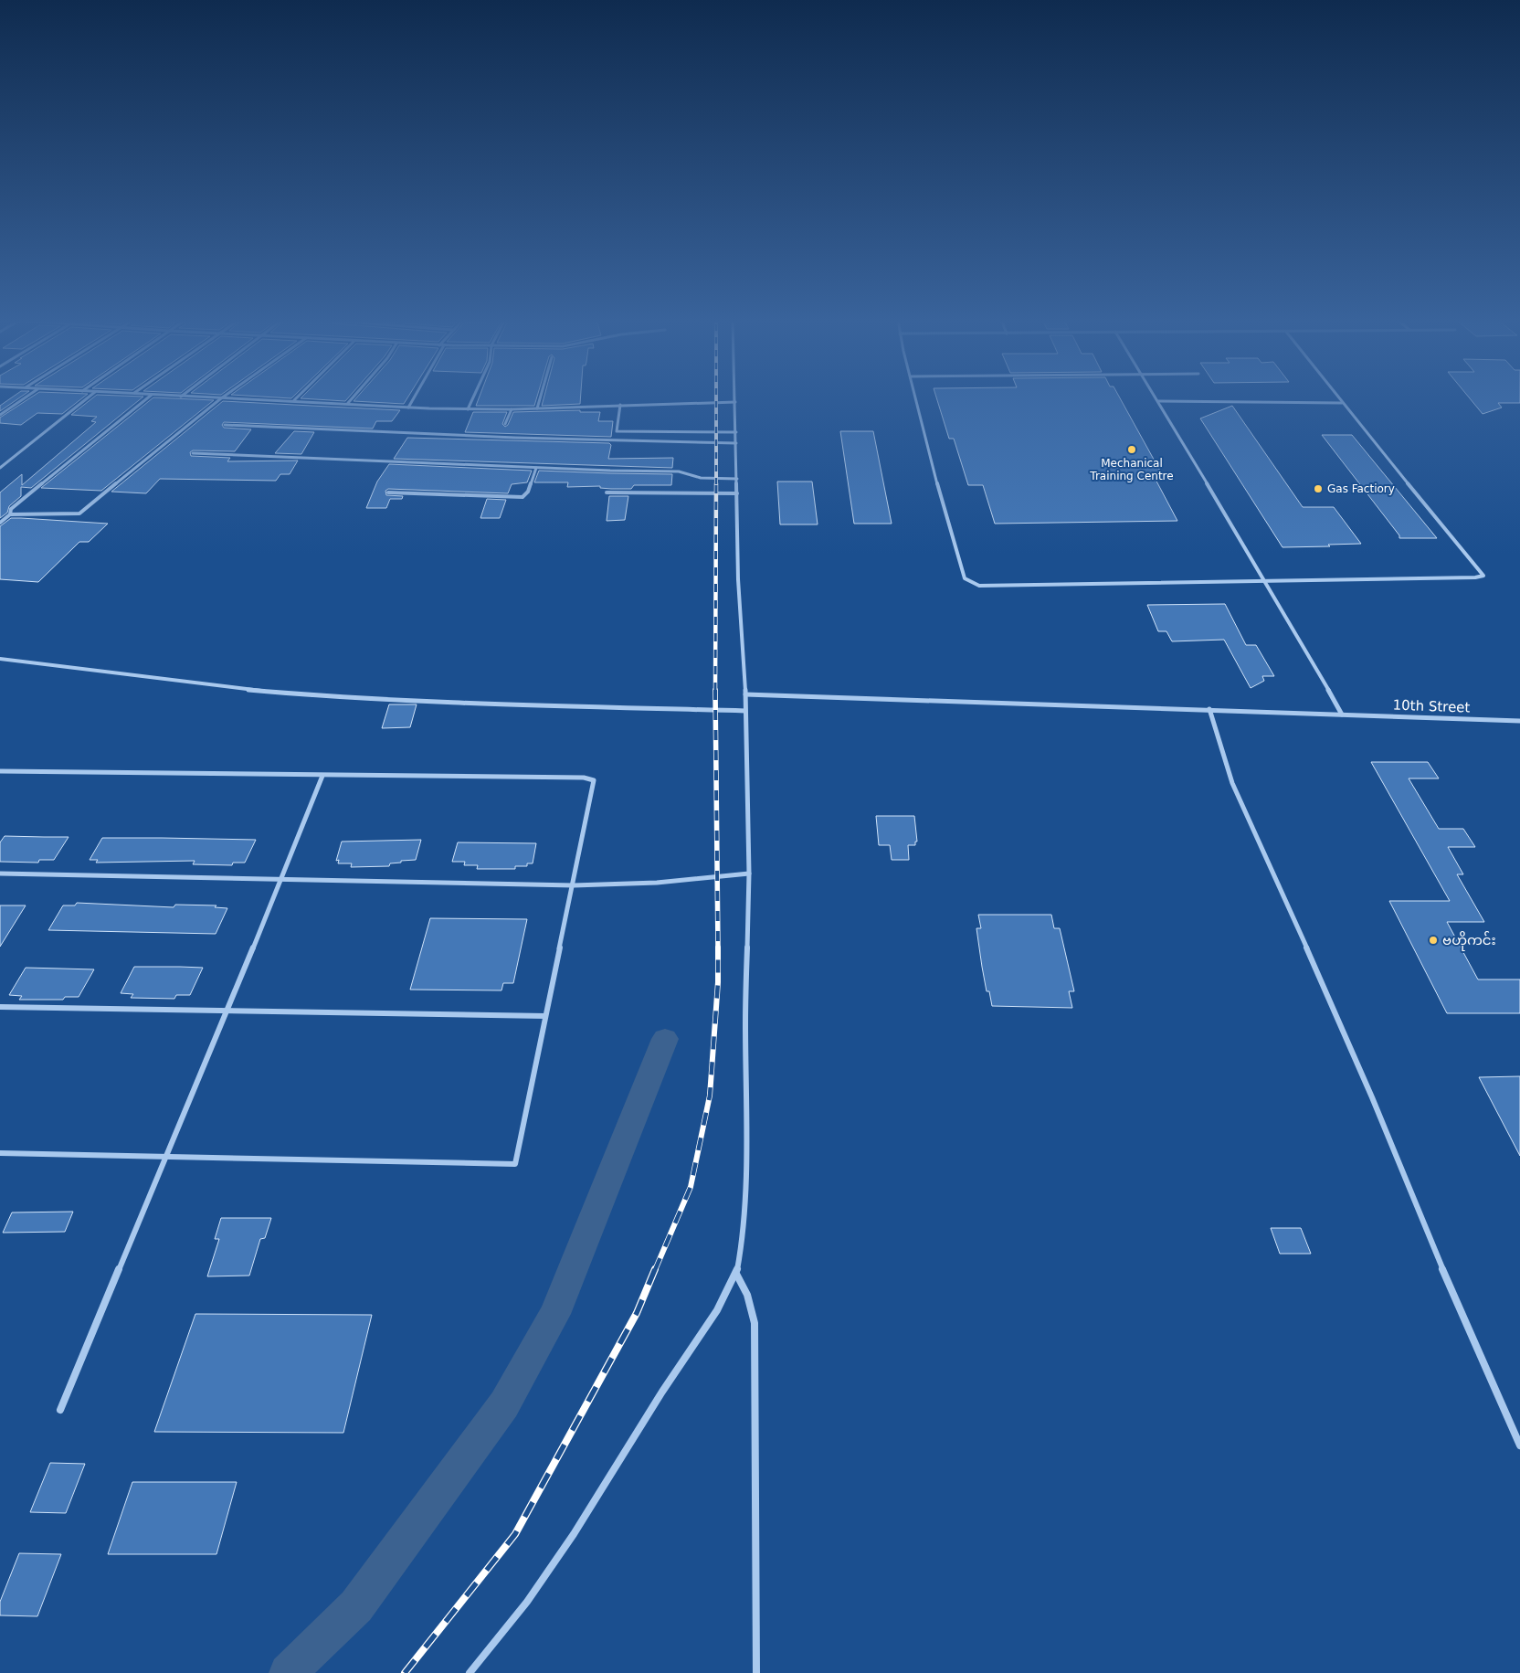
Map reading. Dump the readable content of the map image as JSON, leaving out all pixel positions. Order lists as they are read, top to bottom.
{
  "streets": {
    "street": ["10th Street"]
  },
  "places": ["Mechanical Training Centre", "Gas Factiory", "ဗဟိုကင်း"]
}
